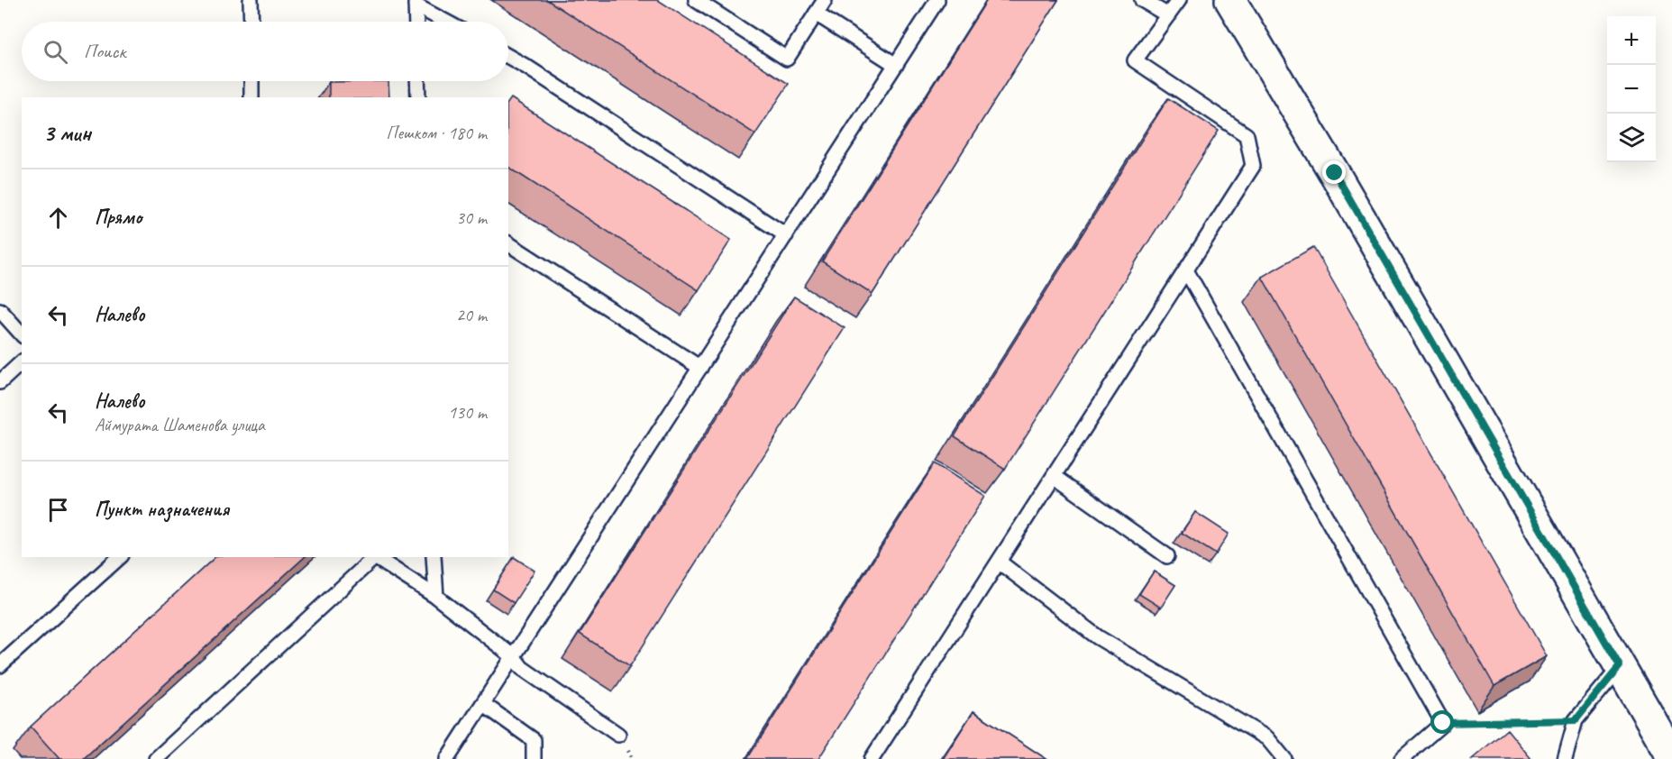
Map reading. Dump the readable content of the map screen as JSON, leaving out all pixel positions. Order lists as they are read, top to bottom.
{
  "page": {
    "map_buttons": ["+", "−"],
    "search": "Поиск",
    "heading": ["3 мин", "Пешком · 180 m"],
    "list": [
      ["Прямо", "30 m"],
      ["Налево", "20 m"],
      ["Налево", "Аймурата Шаменова улица", "130 m"],
      "Пункт назначения"
    ]
  }
}
